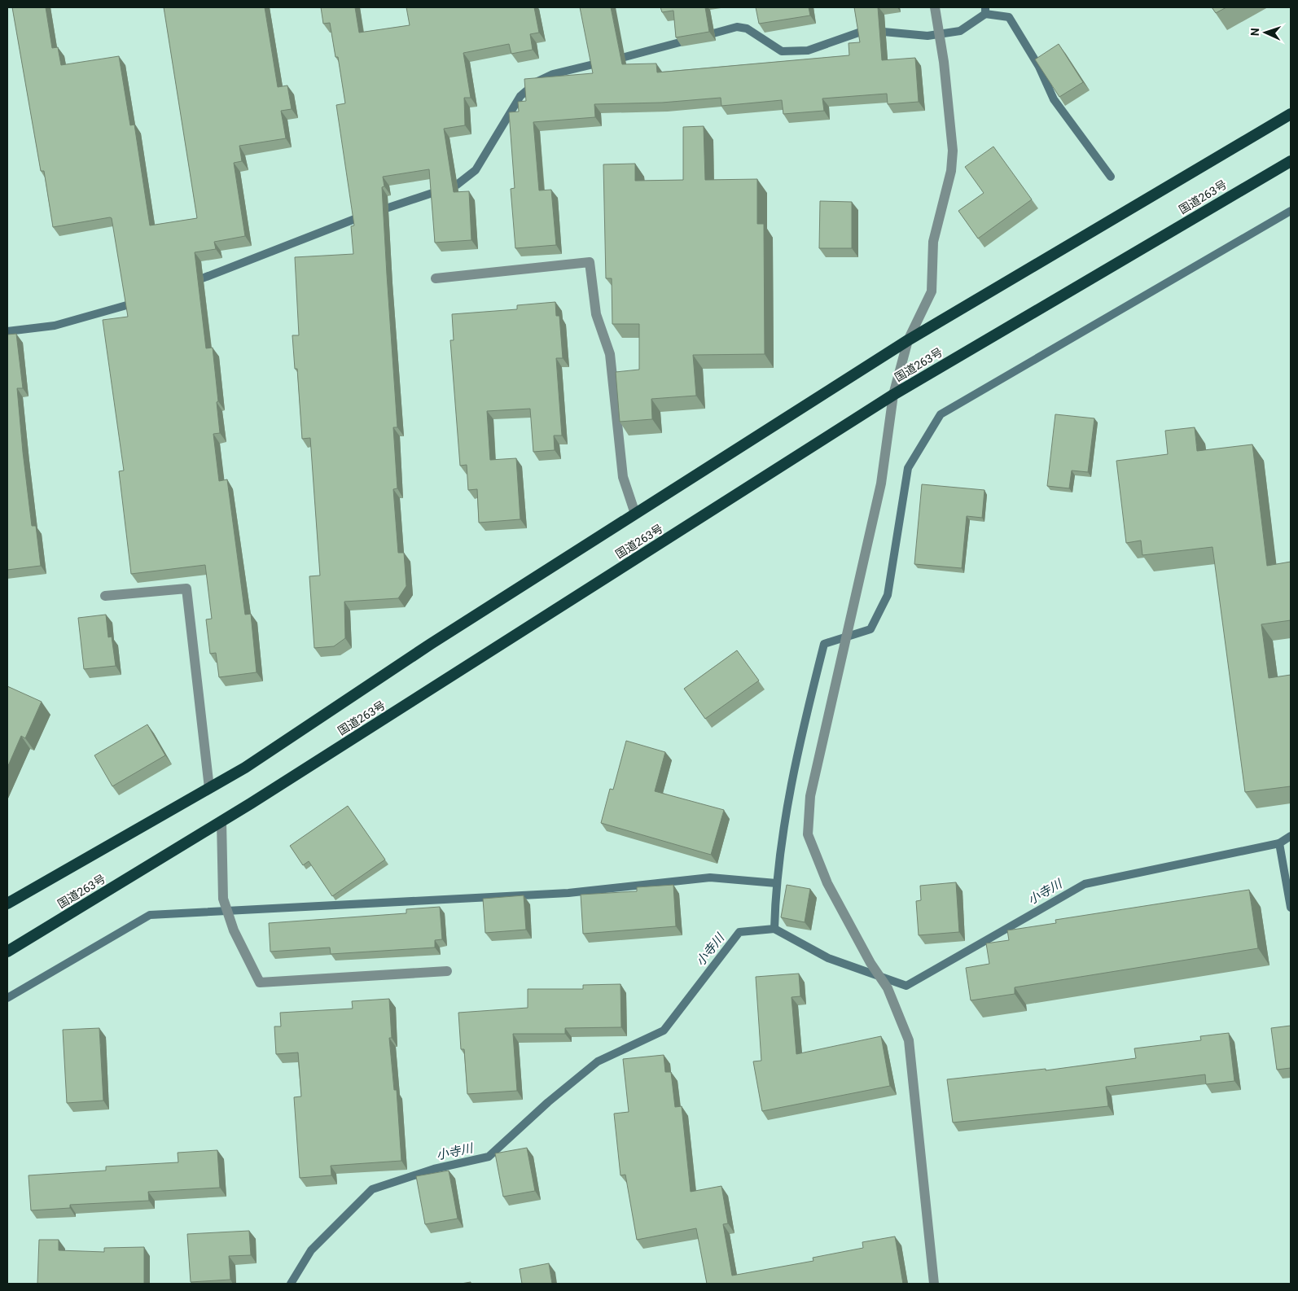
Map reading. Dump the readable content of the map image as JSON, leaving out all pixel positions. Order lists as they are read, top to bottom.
{
  "streets": {
    "highway": ["国道263号"]
  },
  "water": ["小寺川"],
  "north": "left"
}
